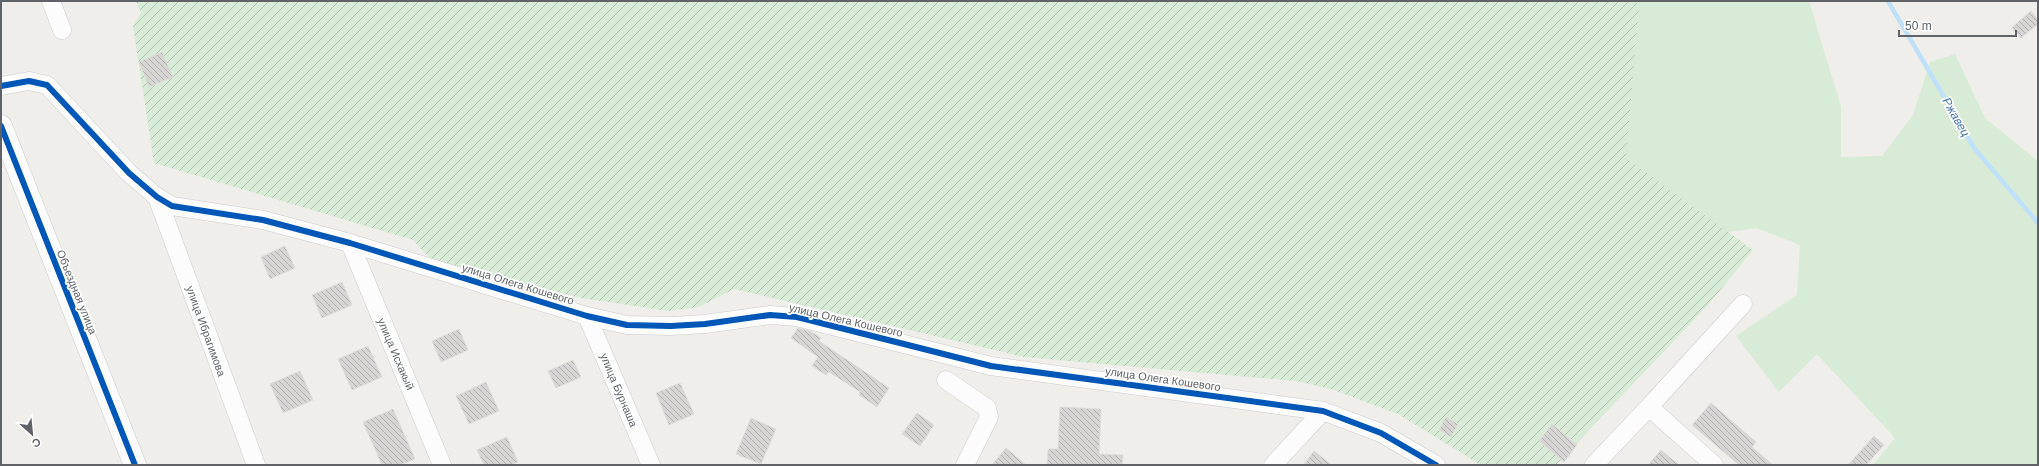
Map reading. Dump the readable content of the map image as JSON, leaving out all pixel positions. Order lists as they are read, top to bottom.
{
  "streets": {
    "street": [
      "улица Олега Кошевого",
      "Объездная улица",
      "улица Ибрагимова",
      "улица Исхакый",
      "улица Бурнаша"
    ]
  },
  "crossings": [
    ["улица Олега Кошевого", "улица Ибрагимова"],
    ["улица Олега Кошевого", "улица Исхакый"],
    ["улица Олега Кошевого", "улица Бурнаша"]
  ],
  "water": ["Ржавец"],
  "scale_bar": "50 m",
  "north": "bottom right"
}
